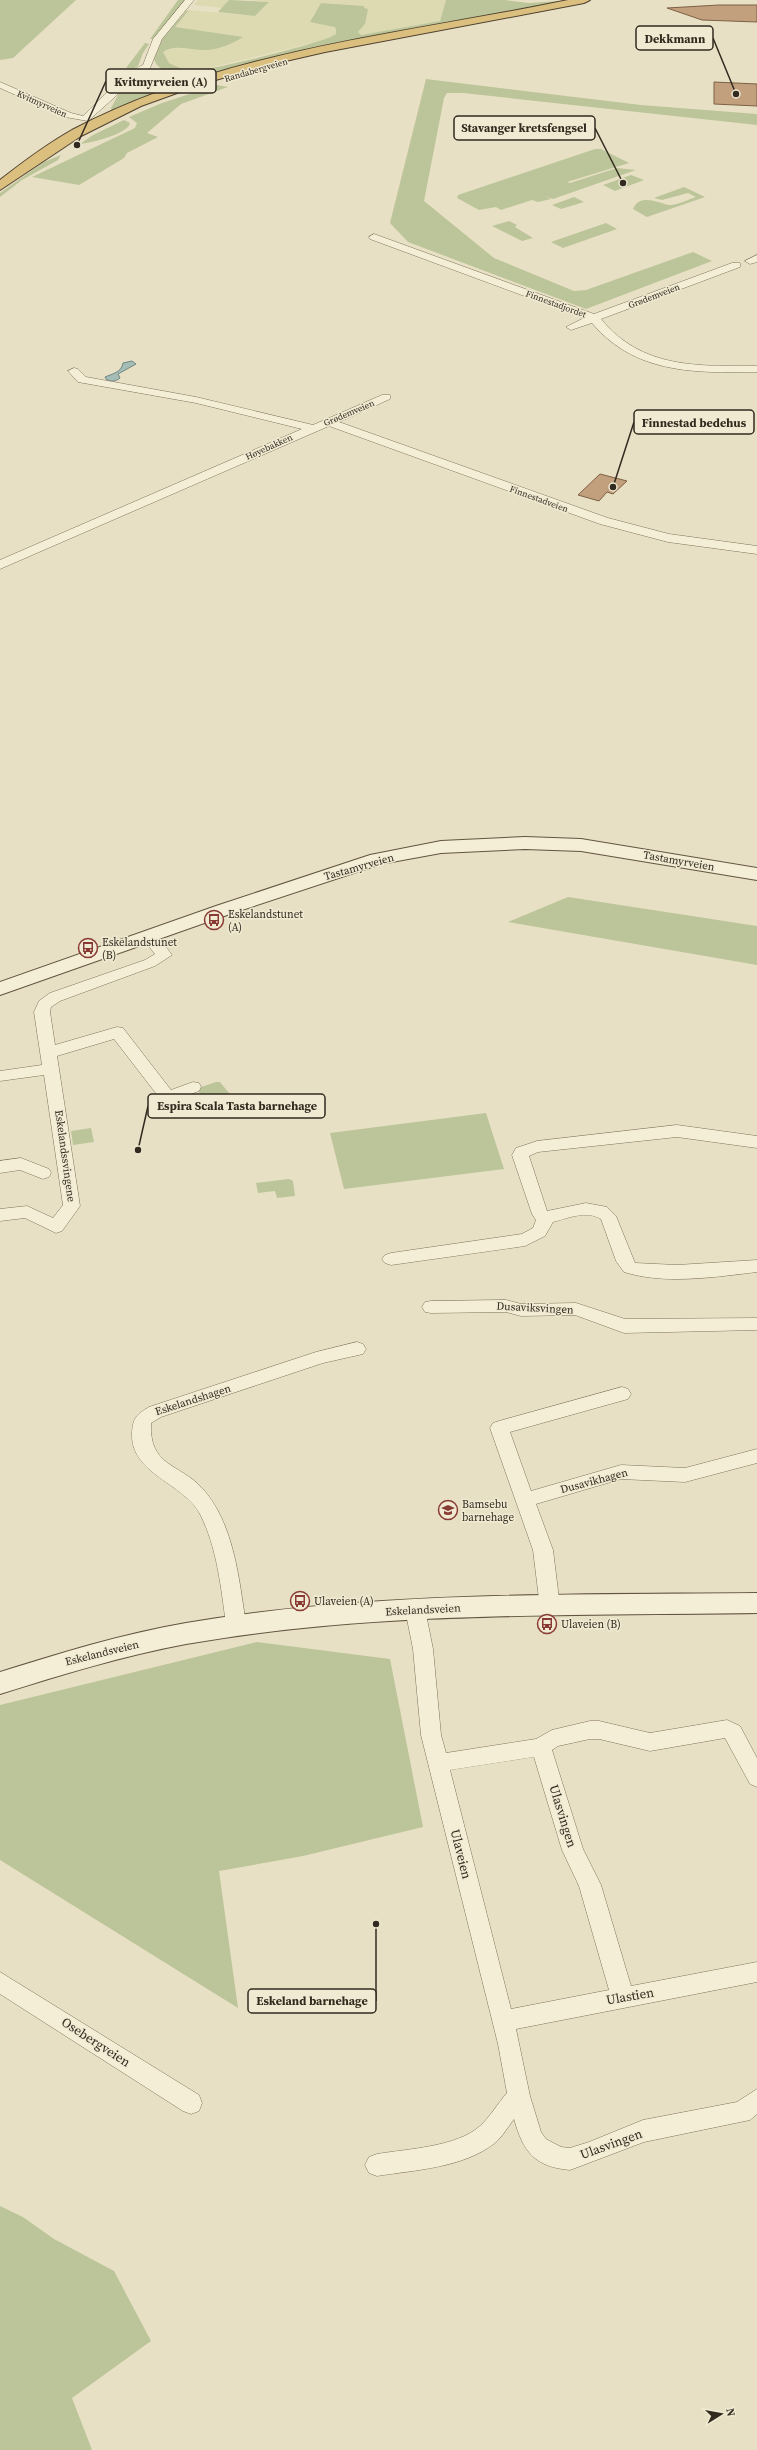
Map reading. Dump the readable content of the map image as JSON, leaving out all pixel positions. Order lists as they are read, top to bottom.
{
  "streets": {
    "highway": ["Randabergveien"],
    "main road": ["Tastamyrveien", "Eskelandsveien"],
    "street": [
      "Kvitmyrveien",
      "Grødemveien",
      "Finnestadjordet",
      "Høyebakken",
      "Finnestadveien",
      "Eskelandssvingene",
      "Dusaviksvingen",
      "Eskelandshagen",
      "Dusavikhagen",
      "Ulasvingen",
      "Ulaveien",
      "Ulastien",
      "Osebergveien"
    ]
  },
  "crossings": [
    ["Grødemveien", "Finnestadjordet"],
    ["Grødemveien", "Høyebakken"],
    ["Grødemveien", "Finnestadveien"],
    ["Tastamyrveien", "Eskelandssvingene"],
    ["Eskelandshagen", "Eskelandsveien"],
    ["Eskelandsveien", "Ulaveien"],
    ["Ulasvingen", "Ulaveien"],
    ["Ulasvingen", "Ulastien"],
    ["Ulaveien", "Ulastien"]
  ],
  "places": {
    "other": [
      "Dekkmann",
      "Kvitmyrveien (A)",
      "Stavanger kretsfengsel",
      "Finnestad bedehus",
      "Espira Scala Tasta barnehage",
      "Eskeland barnehage"
    ],
    "bus stop": [
      "Eskelandstunet (A)",
      "Eskelandstunet (B)",
      "Ulaveien (A)",
      "Ulaveien (B)"
    ],
    "school or university": ["Bamsebu barnehage"]
  },
  "north": "right"
}
